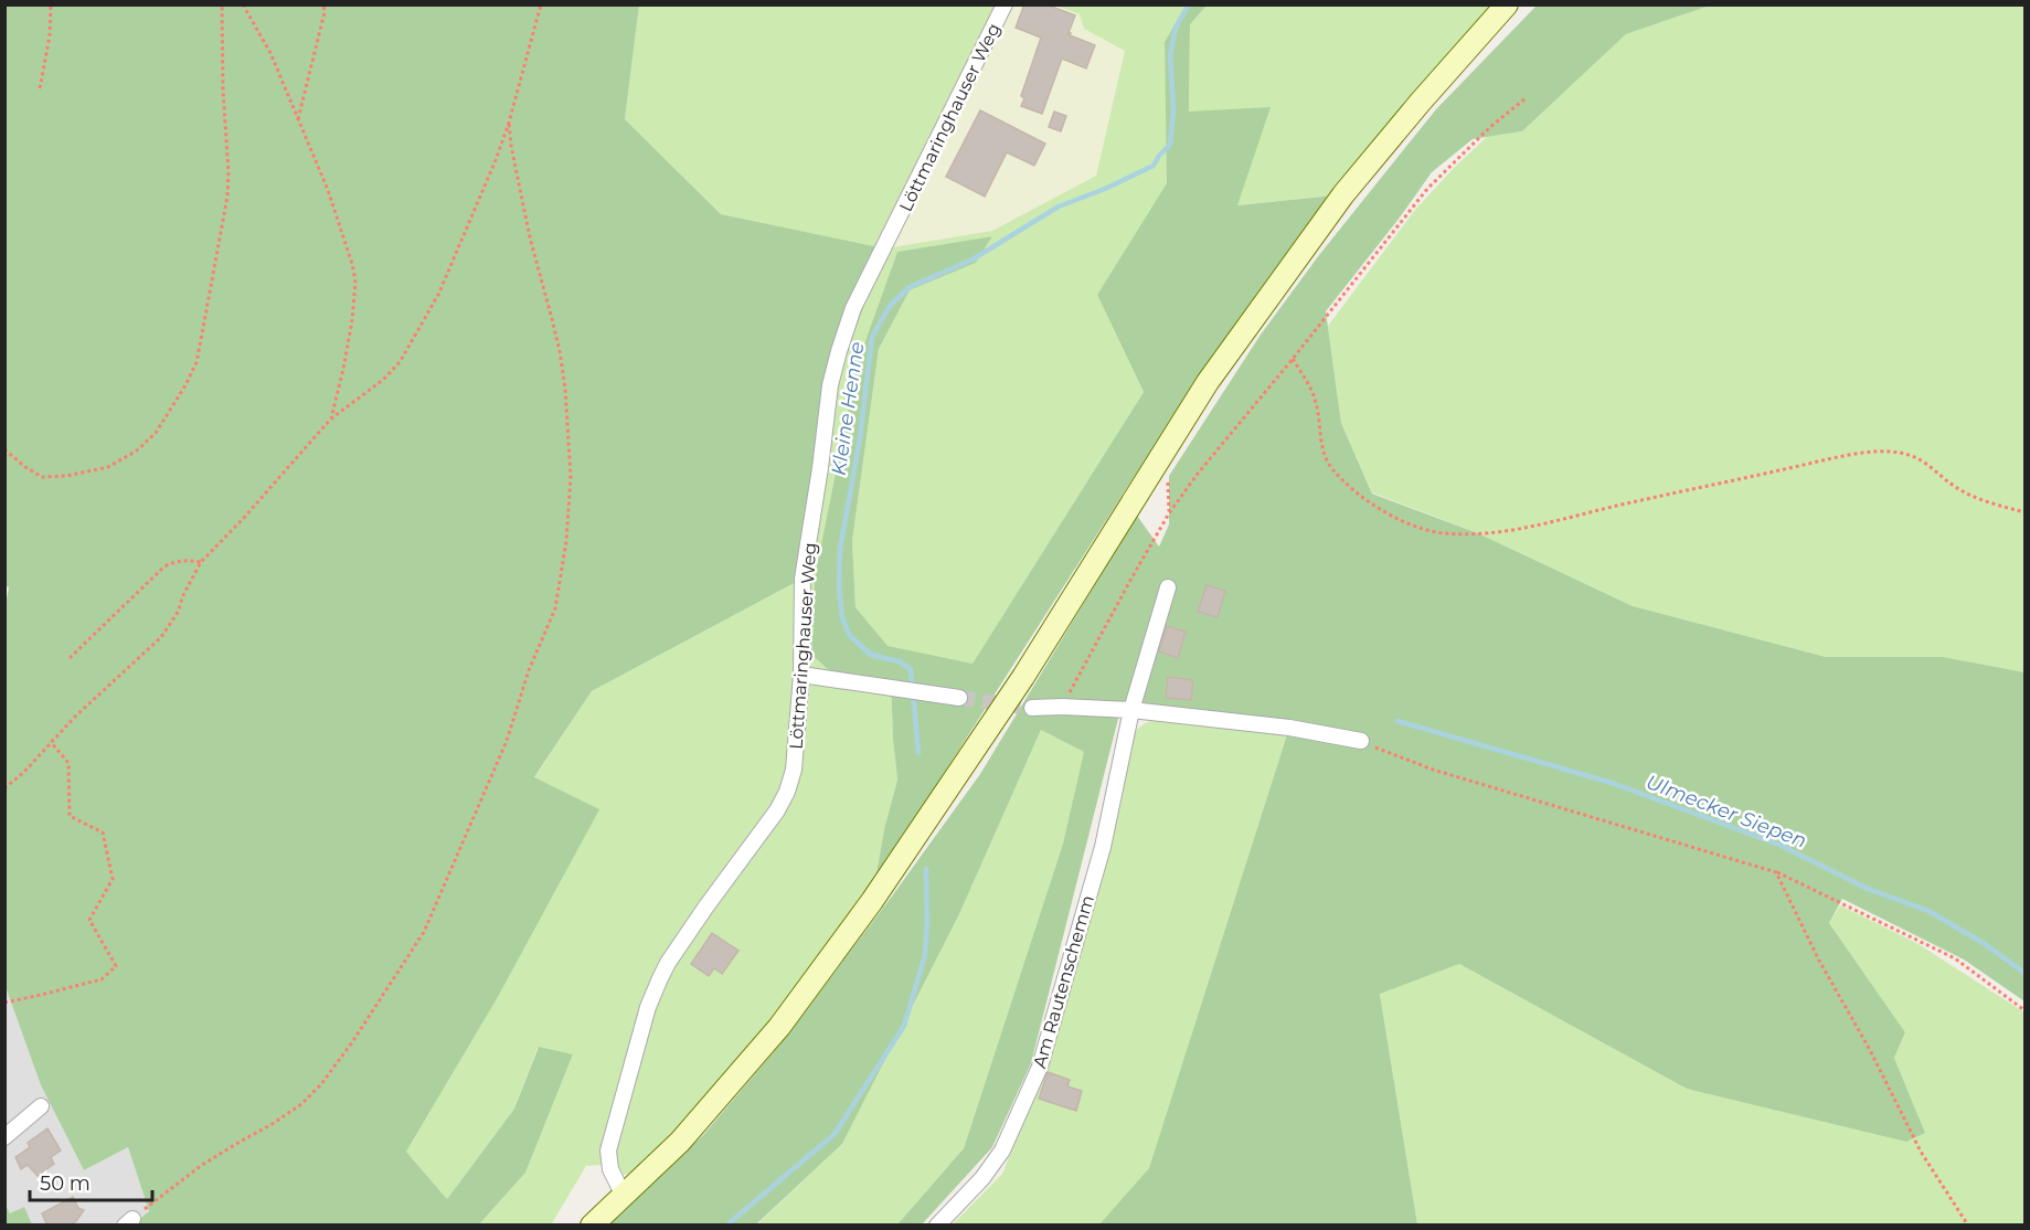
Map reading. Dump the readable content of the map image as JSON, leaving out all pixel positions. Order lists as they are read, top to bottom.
{
  "streets": {
    "street": ["Löttmaringhauser Weg", "Am Rautenschemm"]
  },
  "water": ["Kleine Henne", "Ulmecker Siepen"],
  "scale_bar": "50 m"
}
